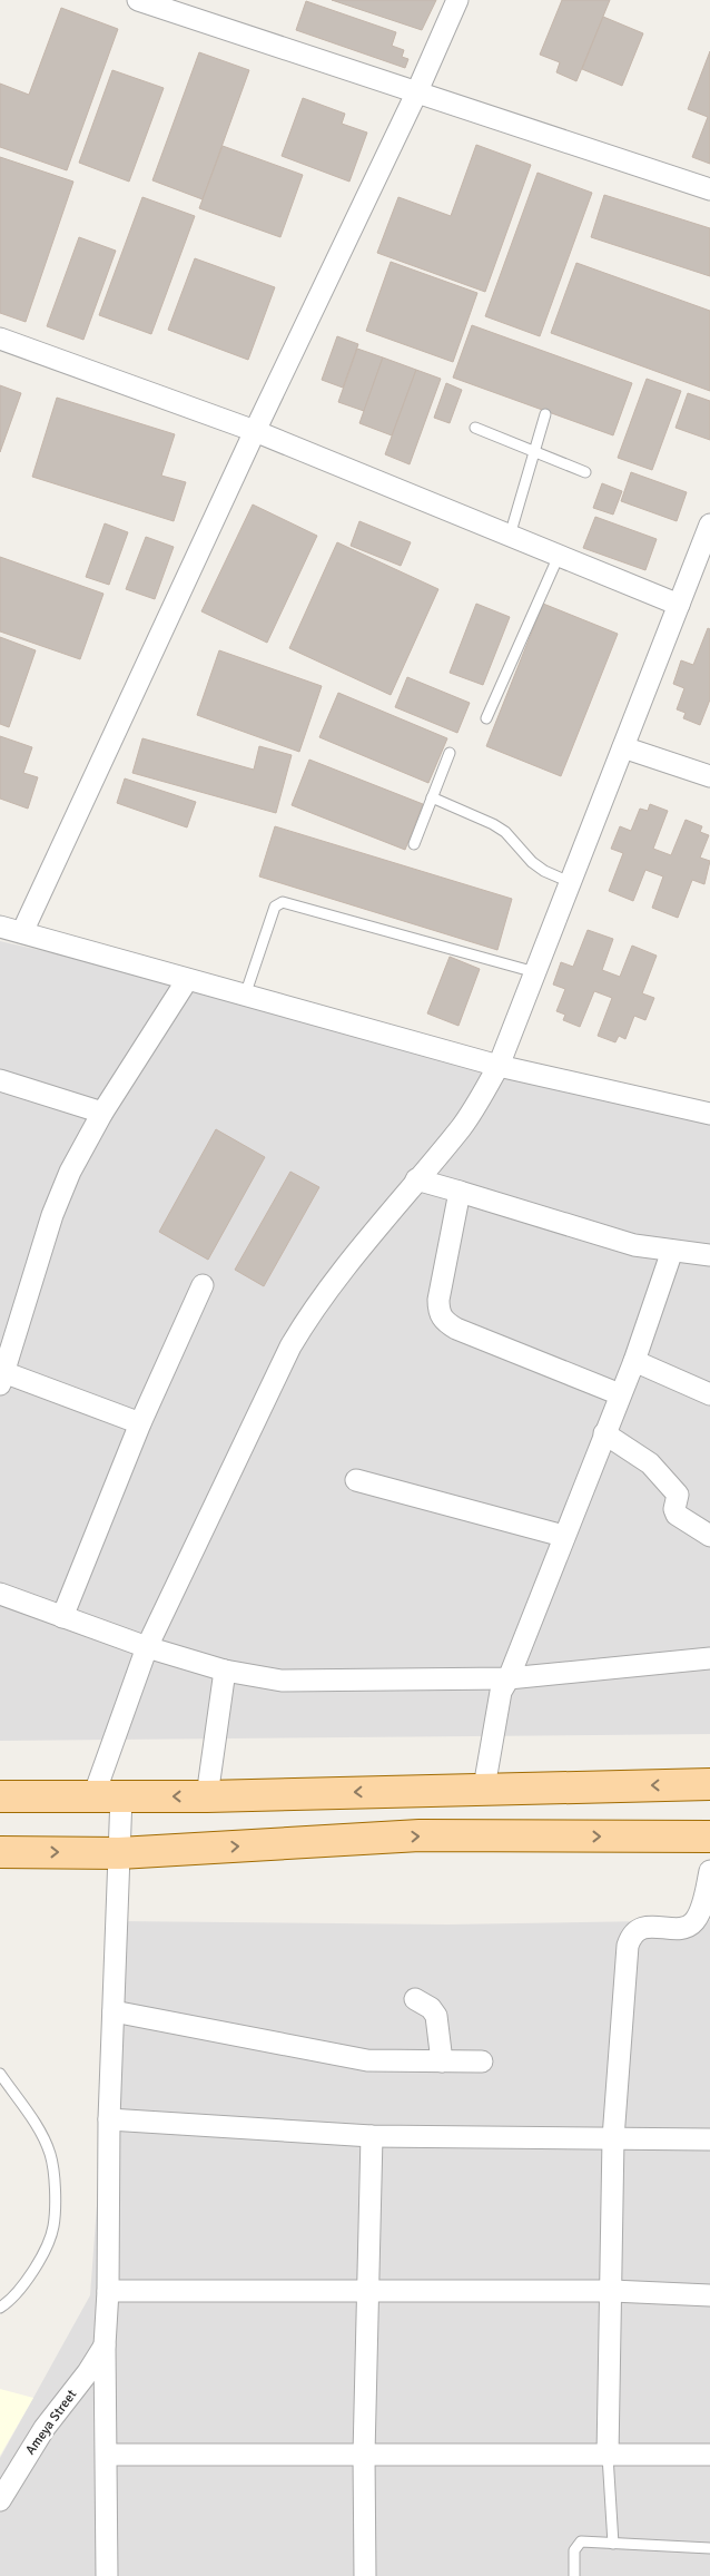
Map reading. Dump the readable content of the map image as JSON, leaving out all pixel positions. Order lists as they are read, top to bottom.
{
  "streets": {
    "street": ["Ameya Street"]
  }
}
